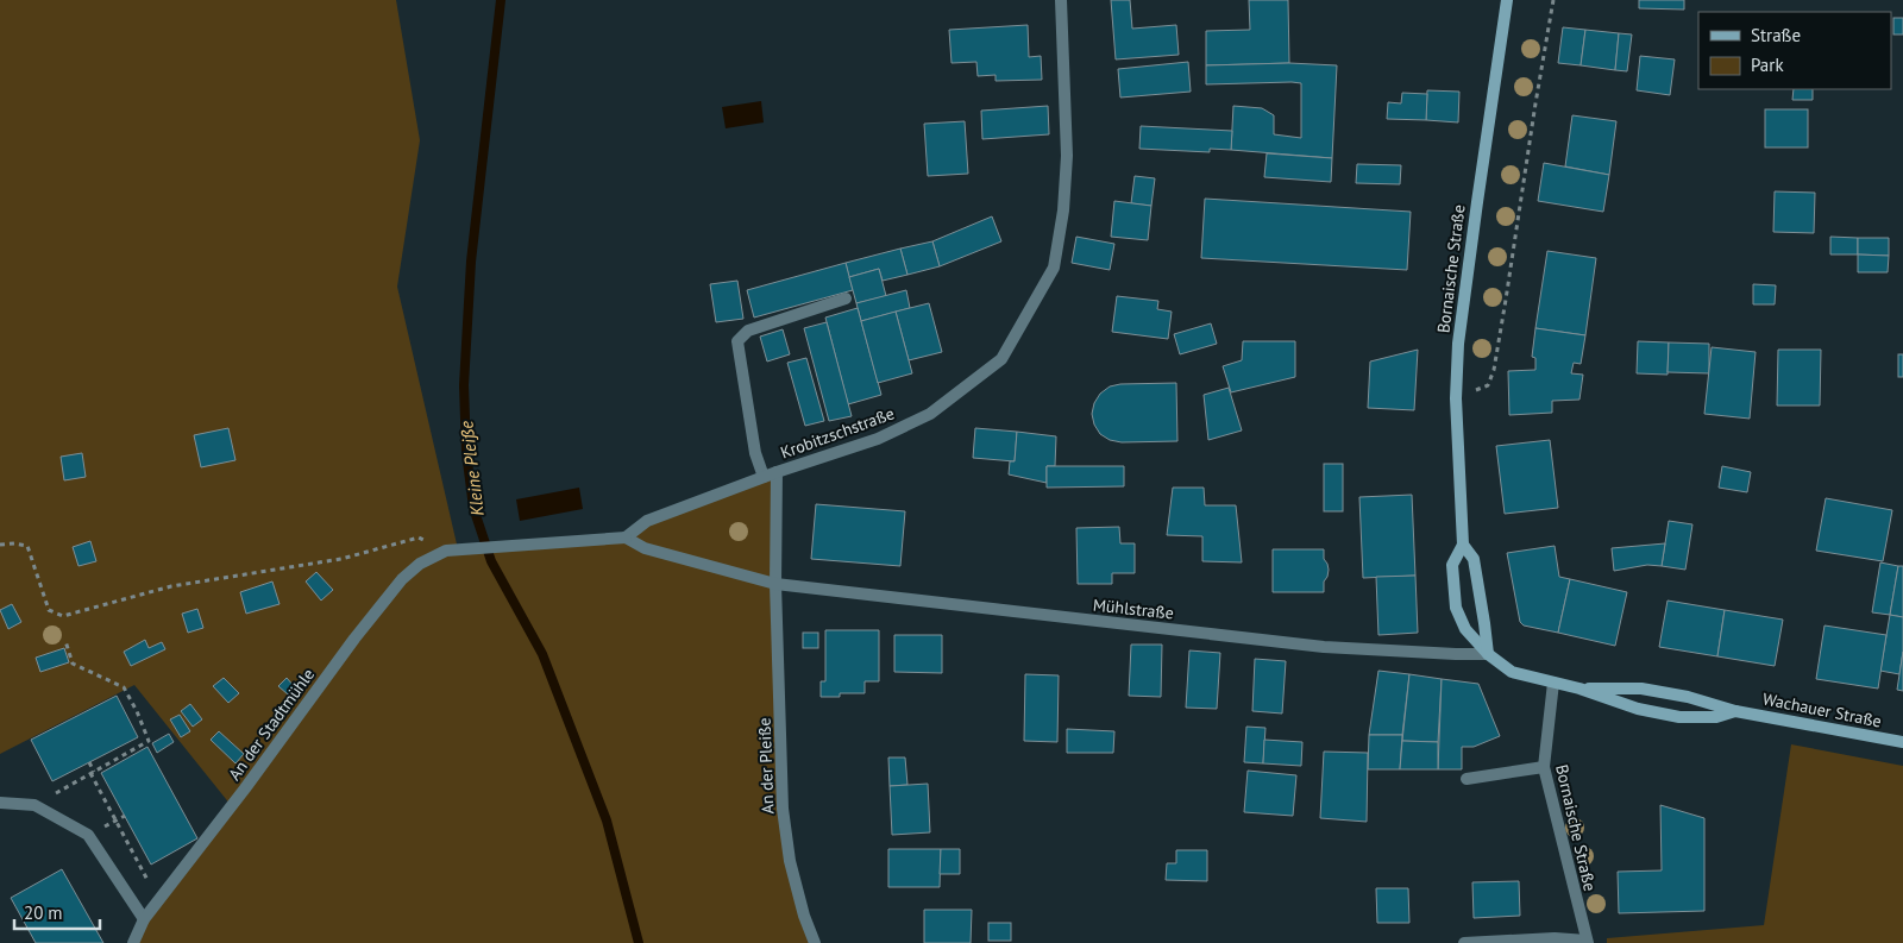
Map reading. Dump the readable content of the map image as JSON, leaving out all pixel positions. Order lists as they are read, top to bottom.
{
  "streets": {
    "main road": ["Bornaische Straße", "Wachauer Straße"],
    "street": [
      "Krobitzschstraße",
      "Mühlstraße",
      "An der Stadtmühle",
      "An der Pleiße"
    ]
  },
  "crossings": [
    ["Bornaische Straße", "Mühlstraße"],
    ["Bornaische Straße", "Wachauer Straße"],
    ["Krobitzschstraße", "Mühlstraße"],
    ["Mühlstraße", "Wachauer Straße"],
    ["Mühlstraße", "An der Pleiße"]
  ],
  "water": ["Kleine Pleiße"],
  "legend": ["Straße", "Park"],
  "scale_bar": "20 m"
}
